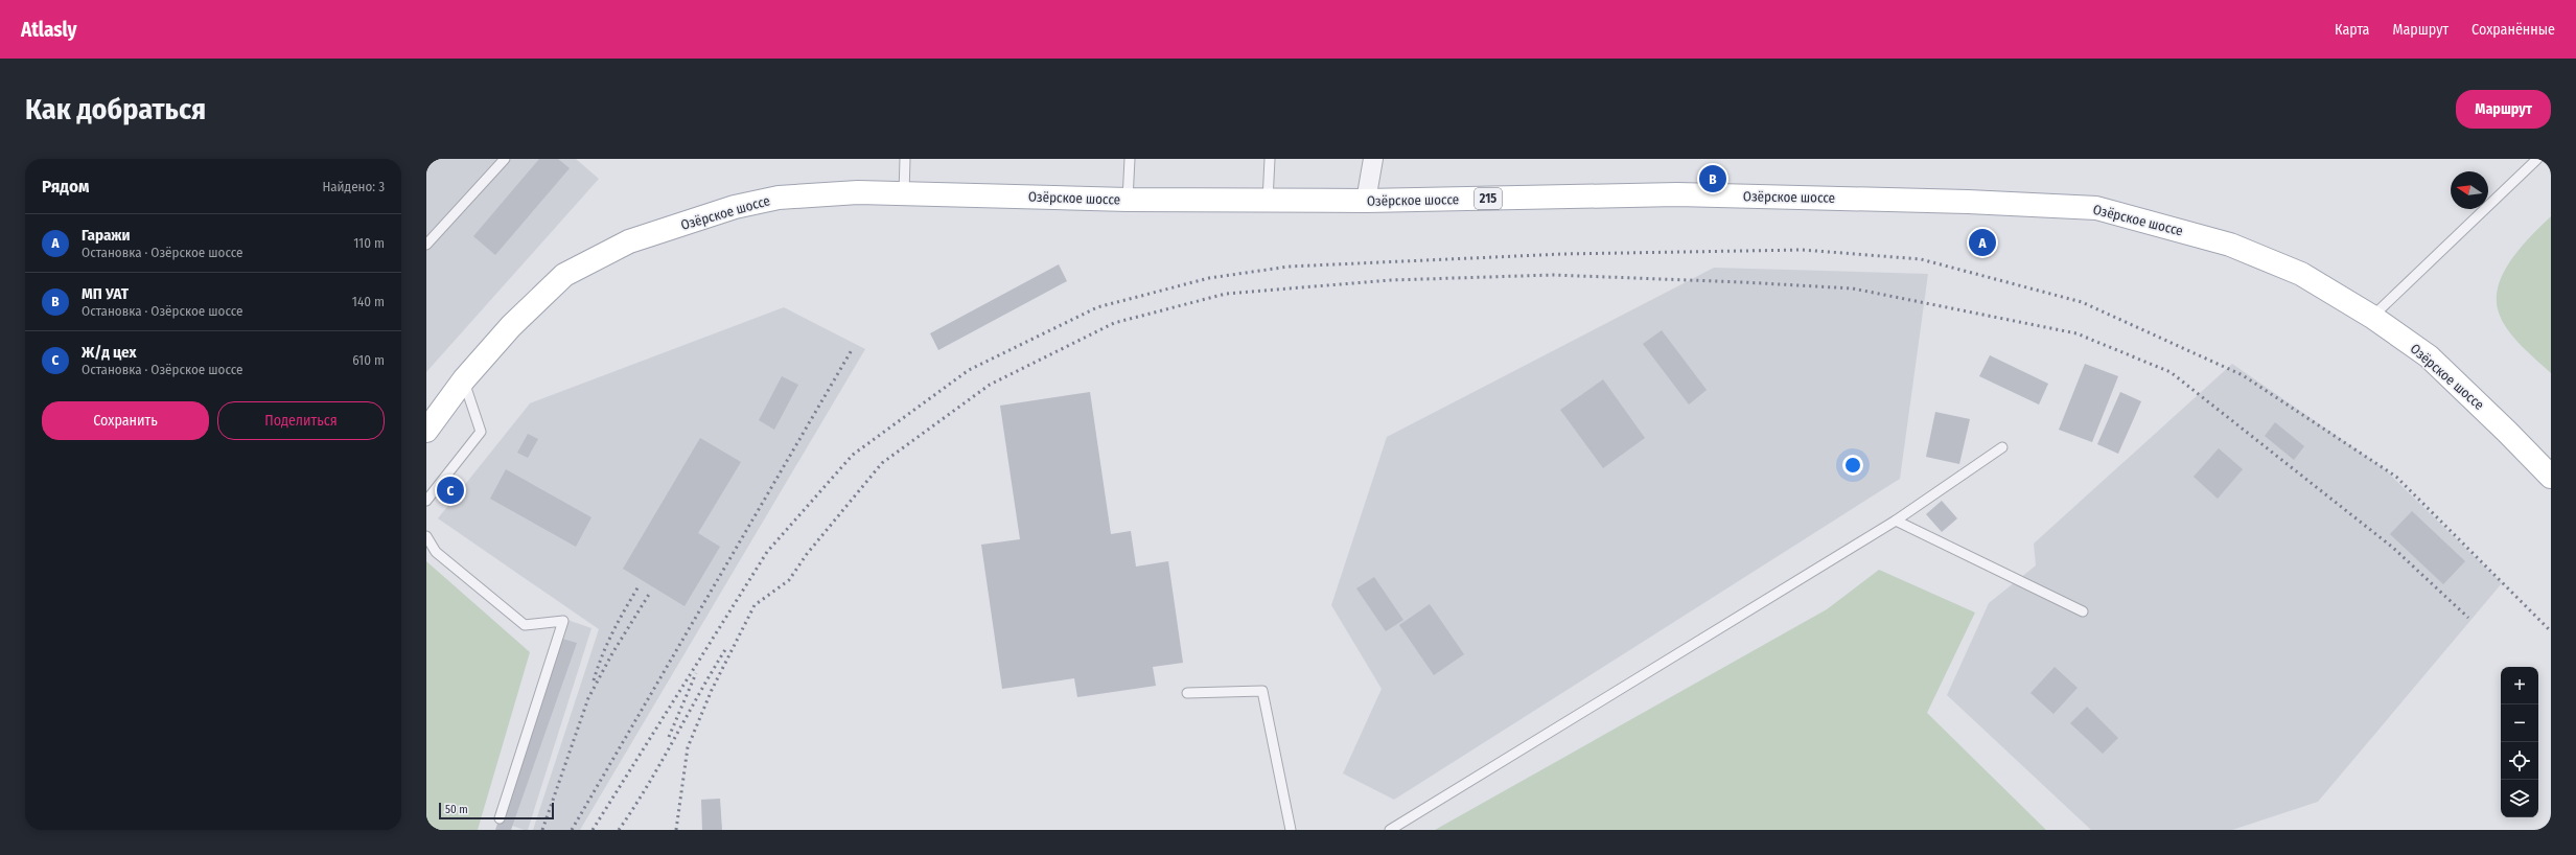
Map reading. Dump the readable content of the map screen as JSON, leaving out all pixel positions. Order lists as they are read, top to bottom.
{
  "streets": {
    "main road": ["Озёрское шоссе", "215"]
  },
  "scale_bar": "50 m",
  "north": "left",
  "page": {
    "header": "Atlasly",
    "nav": ["Карта", "Маршрут", "Сохранённые"],
    "buttons": [
      "Маршрут",
      ["Сохранить", "Поделиться"]
    ],
    "title": "Как добраться",
    "heading": ["Рядом", "Найдено: 3"],
    "pins": ["B", "A", "C"],
    "list": [
      {
        "mark": "A",
        "name": "Гаражи",
        "note": "Остановка · Озёрское шоссе",
        "value": "110 m"
      },
      {
        "mark": "B",
        "name": "МП УАТ",
        "note": "Остановка · Озёрское шоссе",
        "value": "140 m"
      },
      {
        "mark": "C",
        "name": "Ж/д цех",
        "note": "Остановка · Озёрское шоссе",
        "value": "610 m"
      }
    ],
    "map_buttons": ["+", "−"],
    "scale": "50 m"
  }
}
